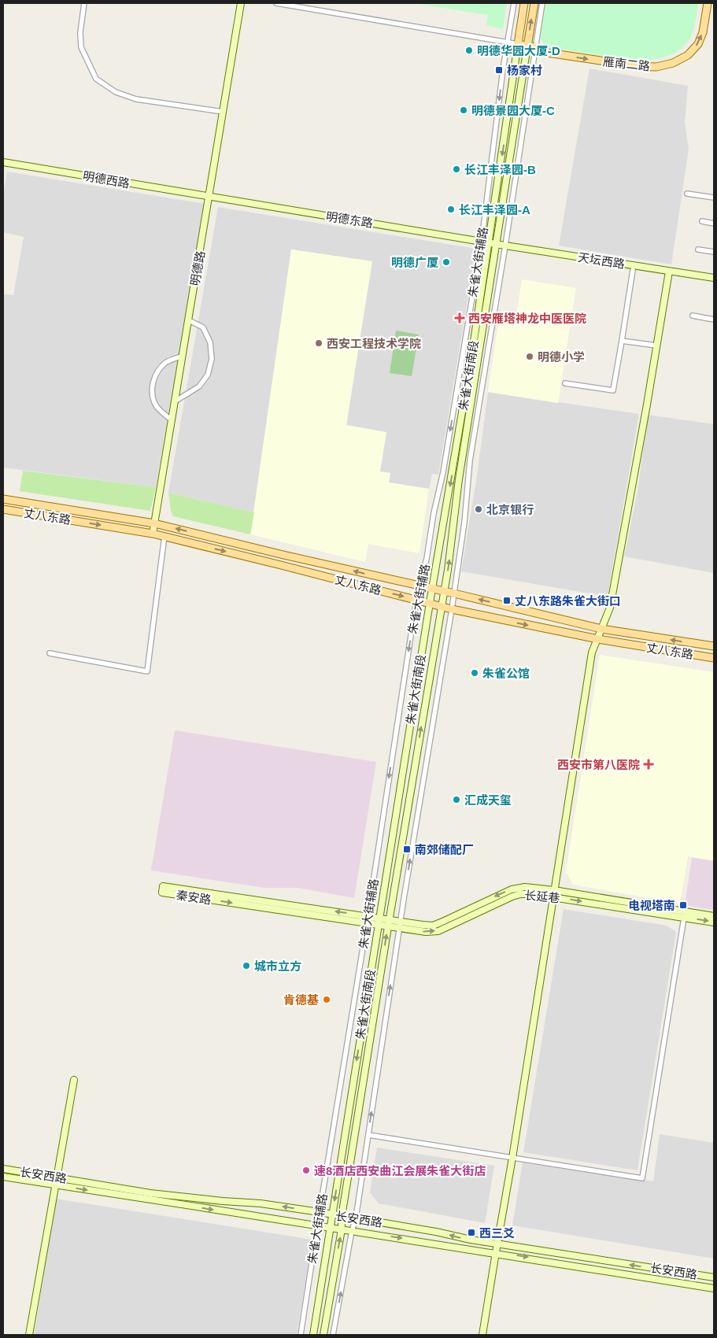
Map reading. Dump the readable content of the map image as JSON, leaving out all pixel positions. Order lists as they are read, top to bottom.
{
  "streets": {
    "main road": [
      "雁南二路",
      "明德西路",
      "明德东路",
      "天坛西路",
      "明德路",
      "朱雀大街南段",
      "丈八东路",
      "长延巷",
      "秦安路",
      "长安西路"
    ],
    "street": ["朱雀大街辅路"]
  },
  "crossings": [
    ["雁南二路", "朱雀大街辅路"],
    ["雁南二路", "朱雀大街南段"],
    ["明德西路", "明德东路"],
    ["明德西路", "明德路"],
    ["明德东路", "天坛西路"],
    ["明德东路", "朱雀大街辅路"],
    ["明德东路", "明德路"],
    ["明德东路", "朱雀大街南段"],
    ["天坛西路", "朱雀大街辅路"],
    ["天坛西路", "朱雀大街南段"],
    ["朱雀大街辅路", "丈八东路"],
    ["朱雀大街辅路", "长延巷"],
    ["朱雀大街辅路", "秦安路"],
    ["朱雀大街辅路", "长安西路"],
    ["明德路", "丈八东路"],
    ["朱雀大街南段", "丈八东路"],
    ["朱雀大街南段", "长延巷"],
    ["朱雀大街南段", "秦安路"],
    ["朱雀大街南段", "长安西路"],
    ["长延巷", "秦安路"]
  ],
  "one_way": ["雁南二路"],
  "places": {
    "other": [
      "明德华园大厦-D",
      "明德景园大厦-C",
      "长江丰泽园-B",
      "长江丰泽园-A",
      "明德广厦",
      "西安工程技术学院",
      "明德小学",
      "北京银行",
      "朱雀公馆",
      "汇成天玺",
      "城市立方",
      "肯德基",
      "速8酒店西安曲江会展朱雀大街店"
    ],
    "transit": [
      "杨家村",
      "丈八东路朱雀大街口",
      "南郊储配厂",
      "电视塔南",
      "西三爻"
    ],
    "health": ["西安雁塔神龙中医医院", "西安市第八医院"]
  }
}
